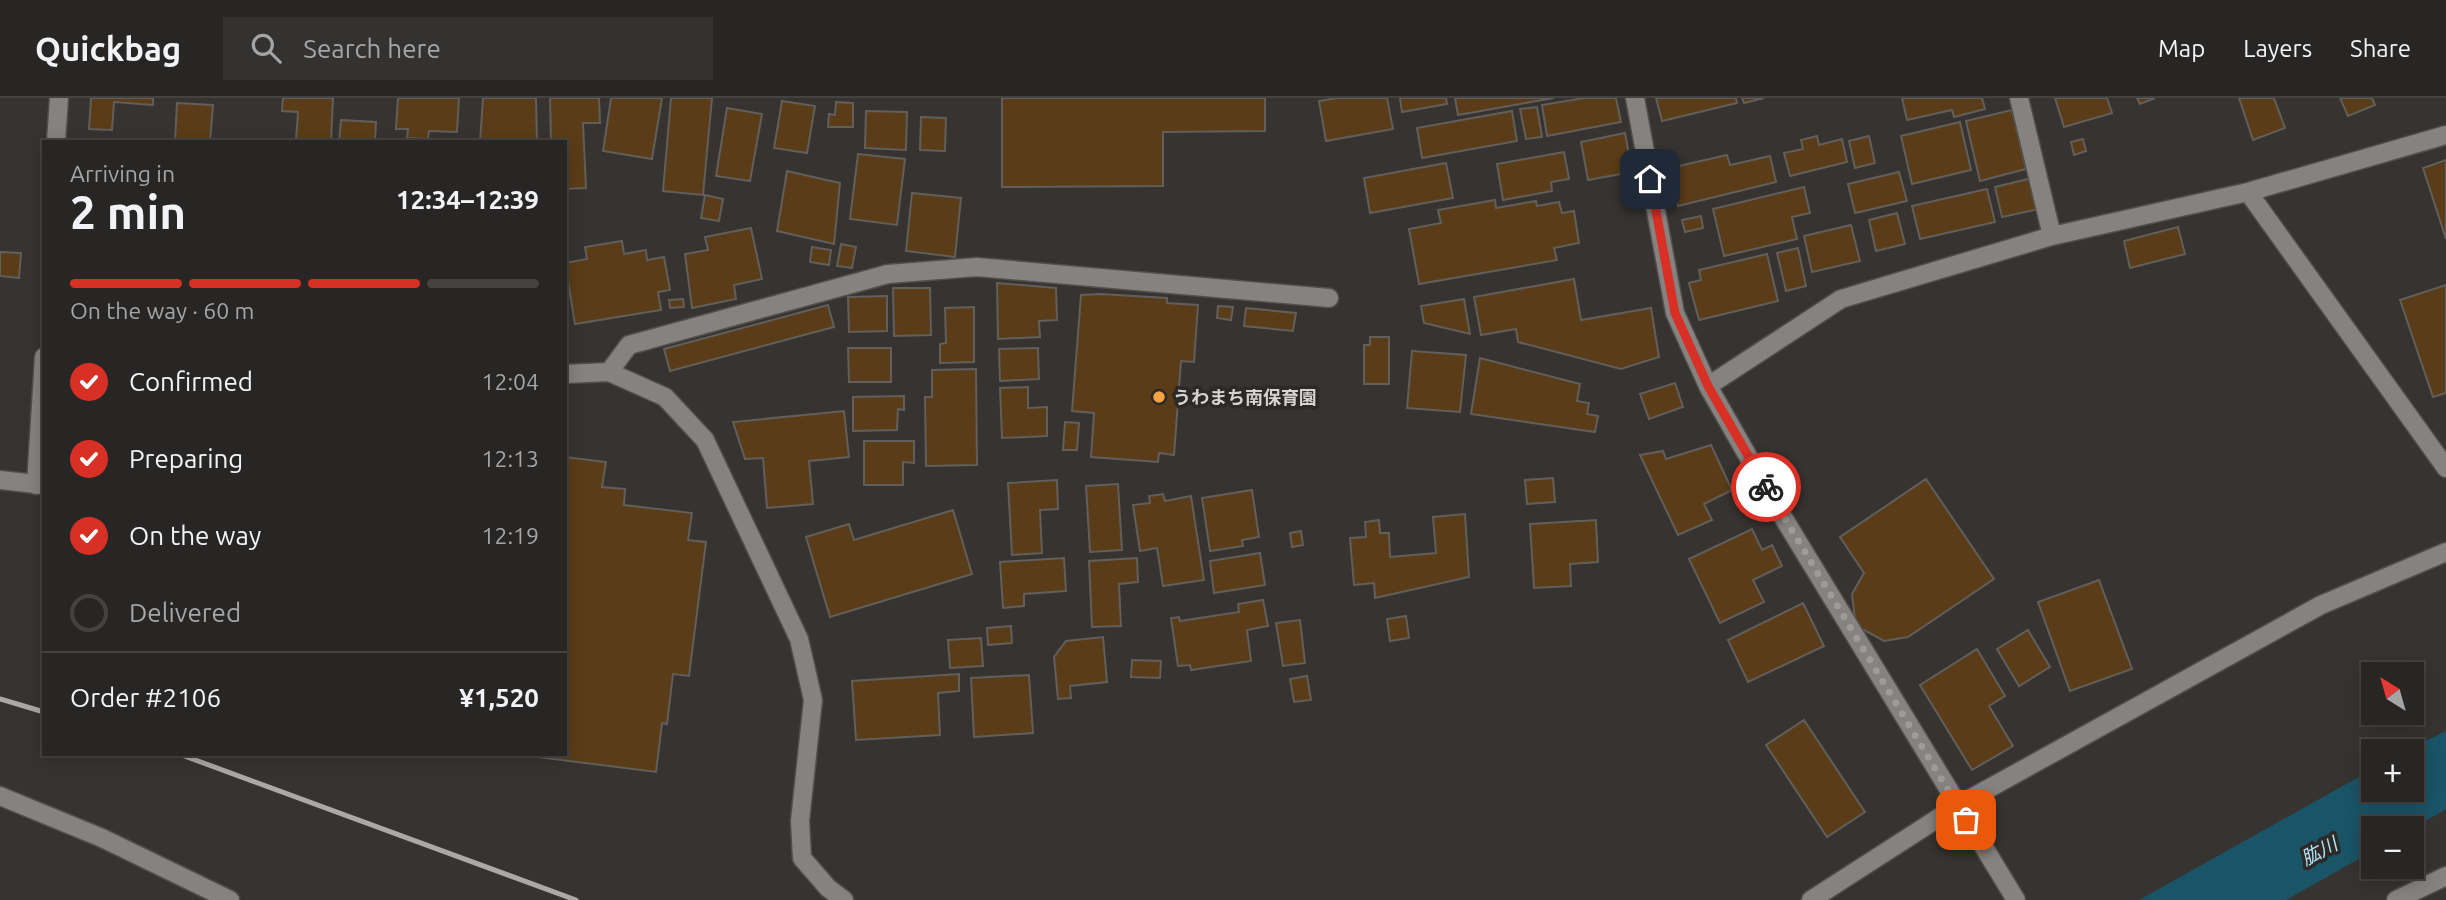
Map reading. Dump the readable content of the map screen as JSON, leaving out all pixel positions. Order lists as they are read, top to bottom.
{
  "water": ["肱川"],
  "places": ["うわまち南保育園"],
  "north": "top left",
  "page": {
    "header": "Quickbag",
    "search": "Search here",
    "nav": ["Map", "Layers", "Share"],
    "heading": ["2 min", "Arriving in", "12:34–12:39"],
    "panel": ["Order #2106", "¥1,520"],
    "bar": "On the way · 60 m",
    "list": [
      ["Confirmed", "12:04"],
      ["Preparing", "12:13"],
      ["On the way", "12:19"],
      "Delivered"
    ],
    "map_buttons": ["+", "−"]
  }
}
